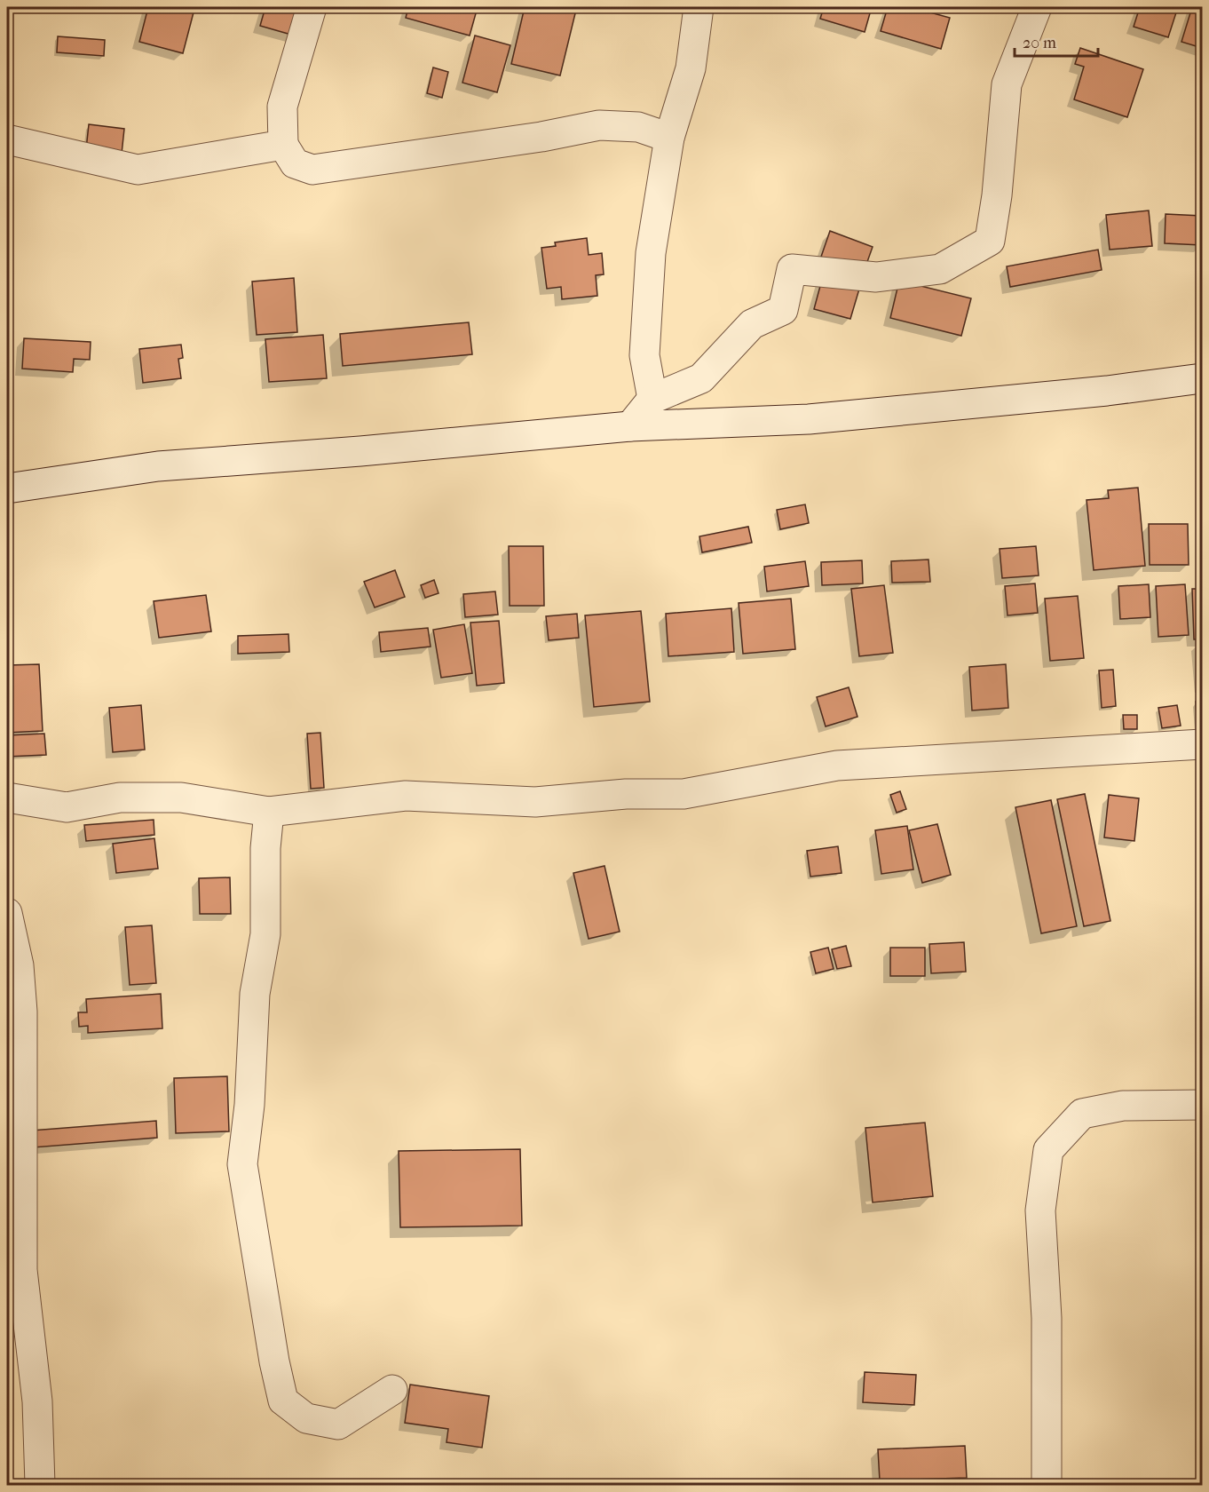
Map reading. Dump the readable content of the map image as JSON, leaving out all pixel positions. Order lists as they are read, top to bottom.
{
  "scale_bar": "20 m"
}
